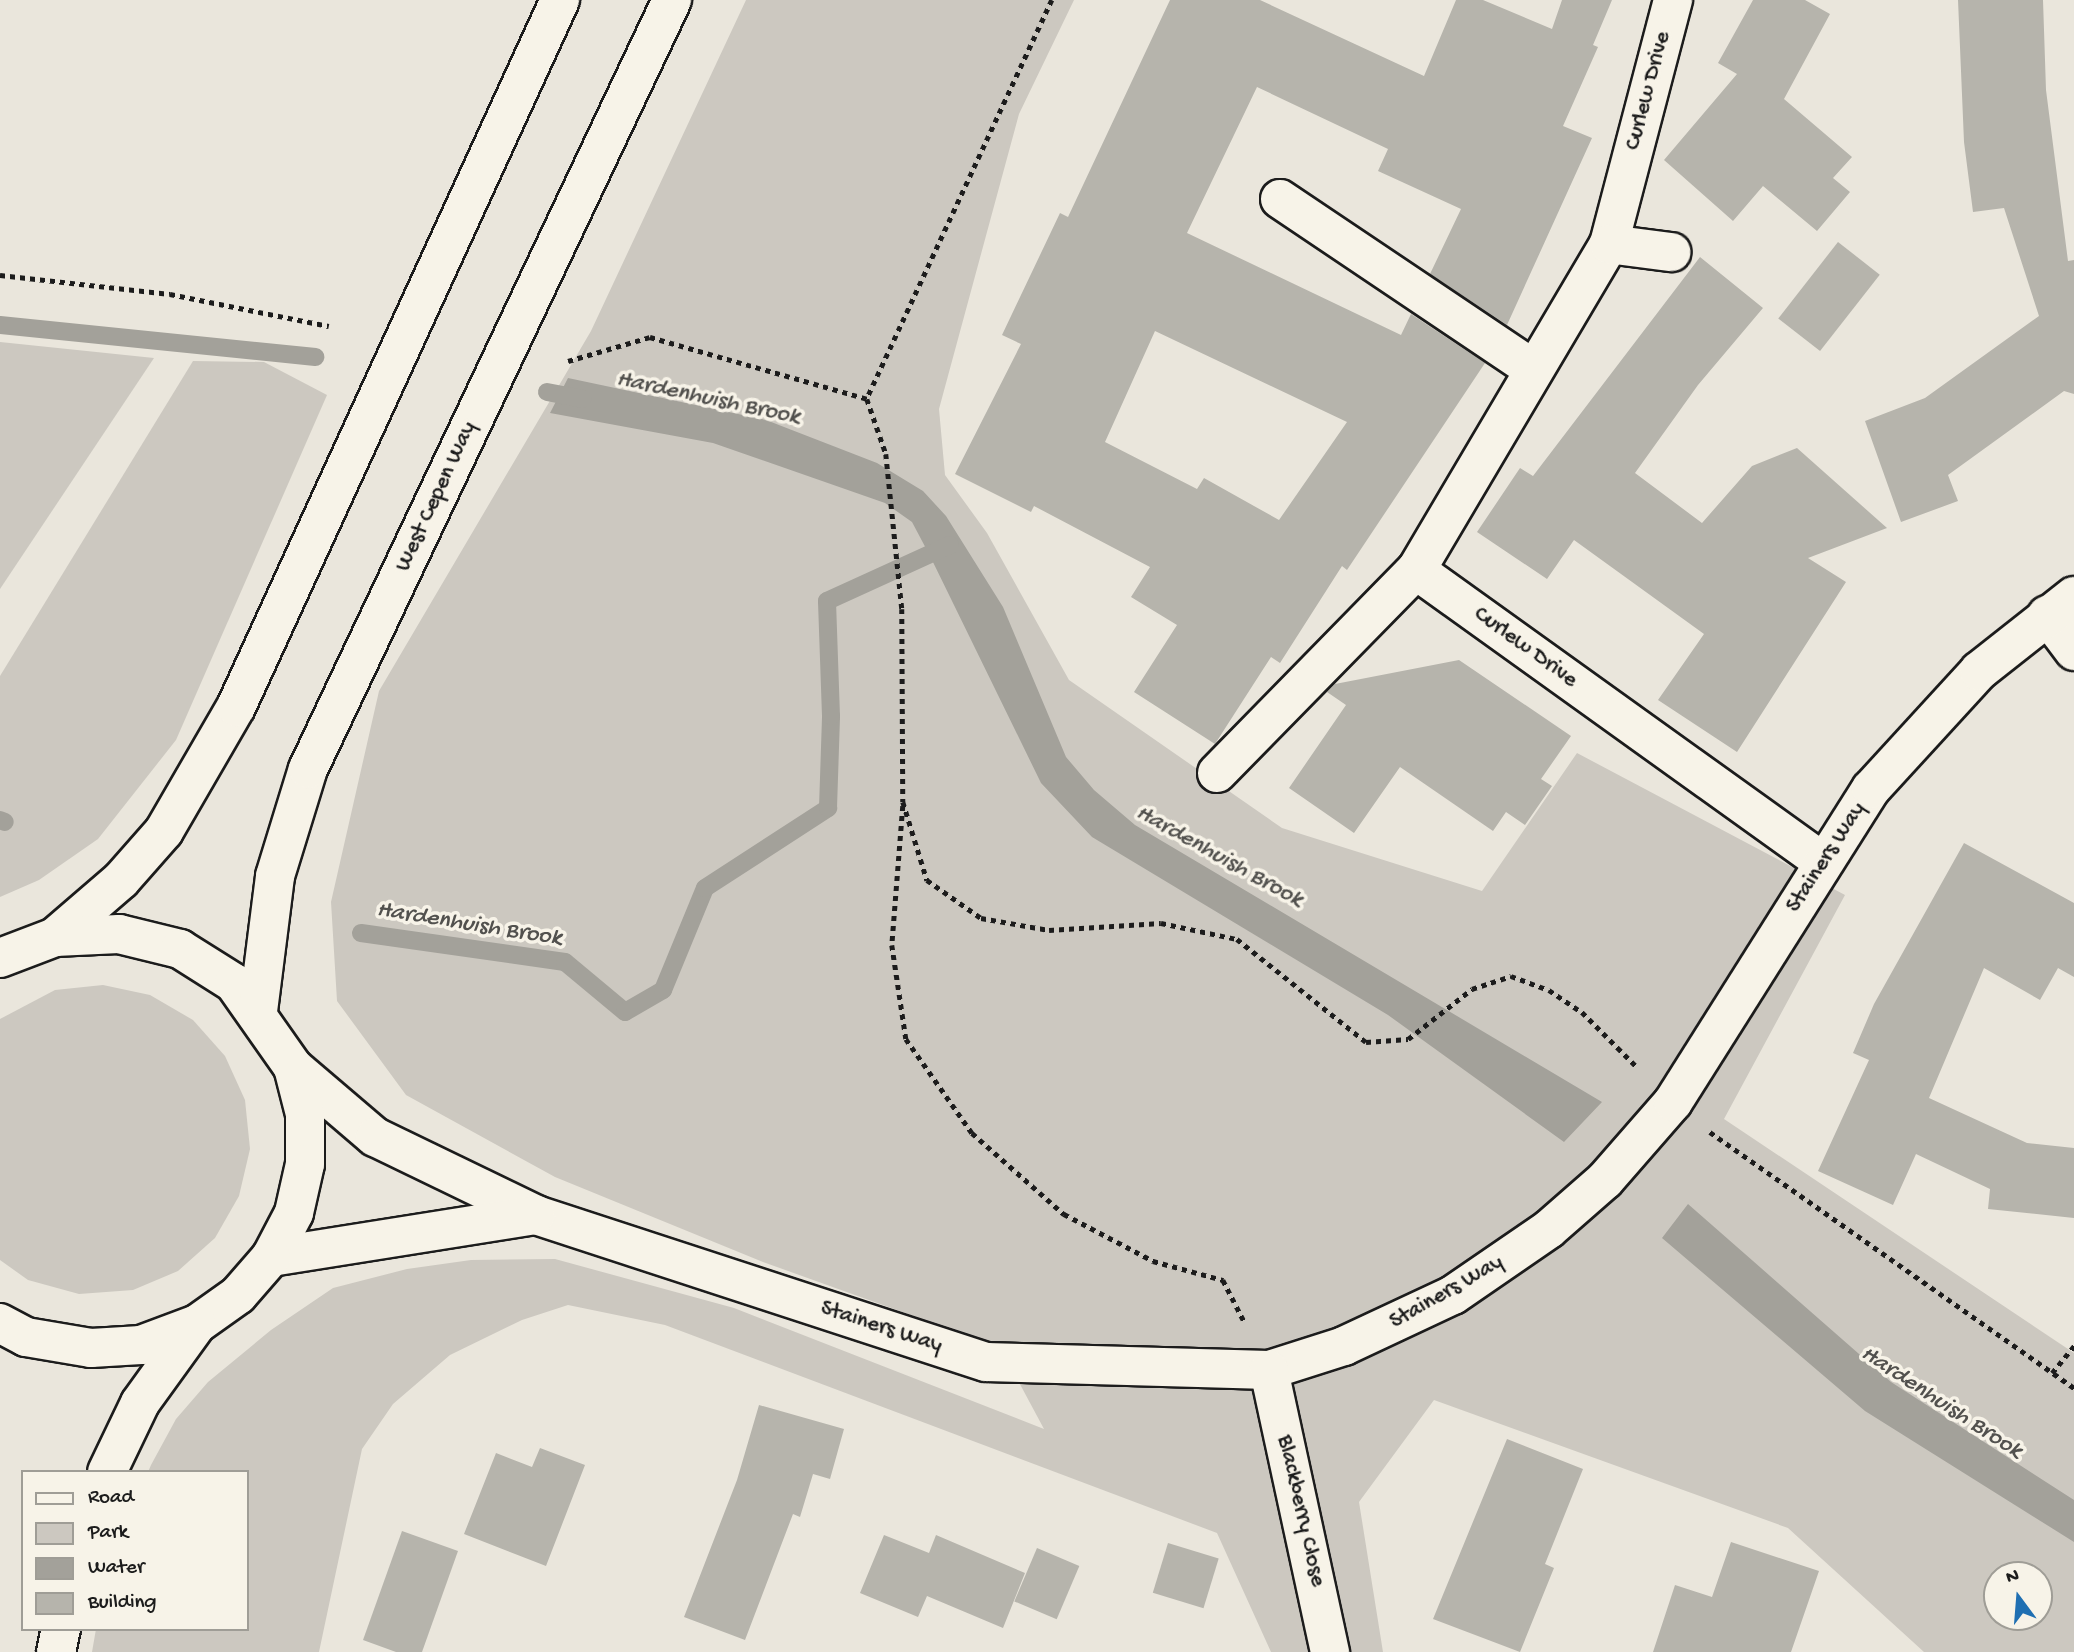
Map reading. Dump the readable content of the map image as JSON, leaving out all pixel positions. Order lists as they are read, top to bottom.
{
  "streets": {
    "main road": [
      "Curlew Drive",
      "West Cepen Way",
      "Stainers Way",
      "Blackberry Close"
    ]
  },
  "crossings": [
    ["Curlew Drive", "Stainers Way"],
    ["Stainers Way", "Blackberry Close"]
  ],
  "water": ["Hardenhuish Brook"],
  "legend": [
    "Road",
    "Park",
    "Water",
    "Building"
  ],
  "north": "top"
}
